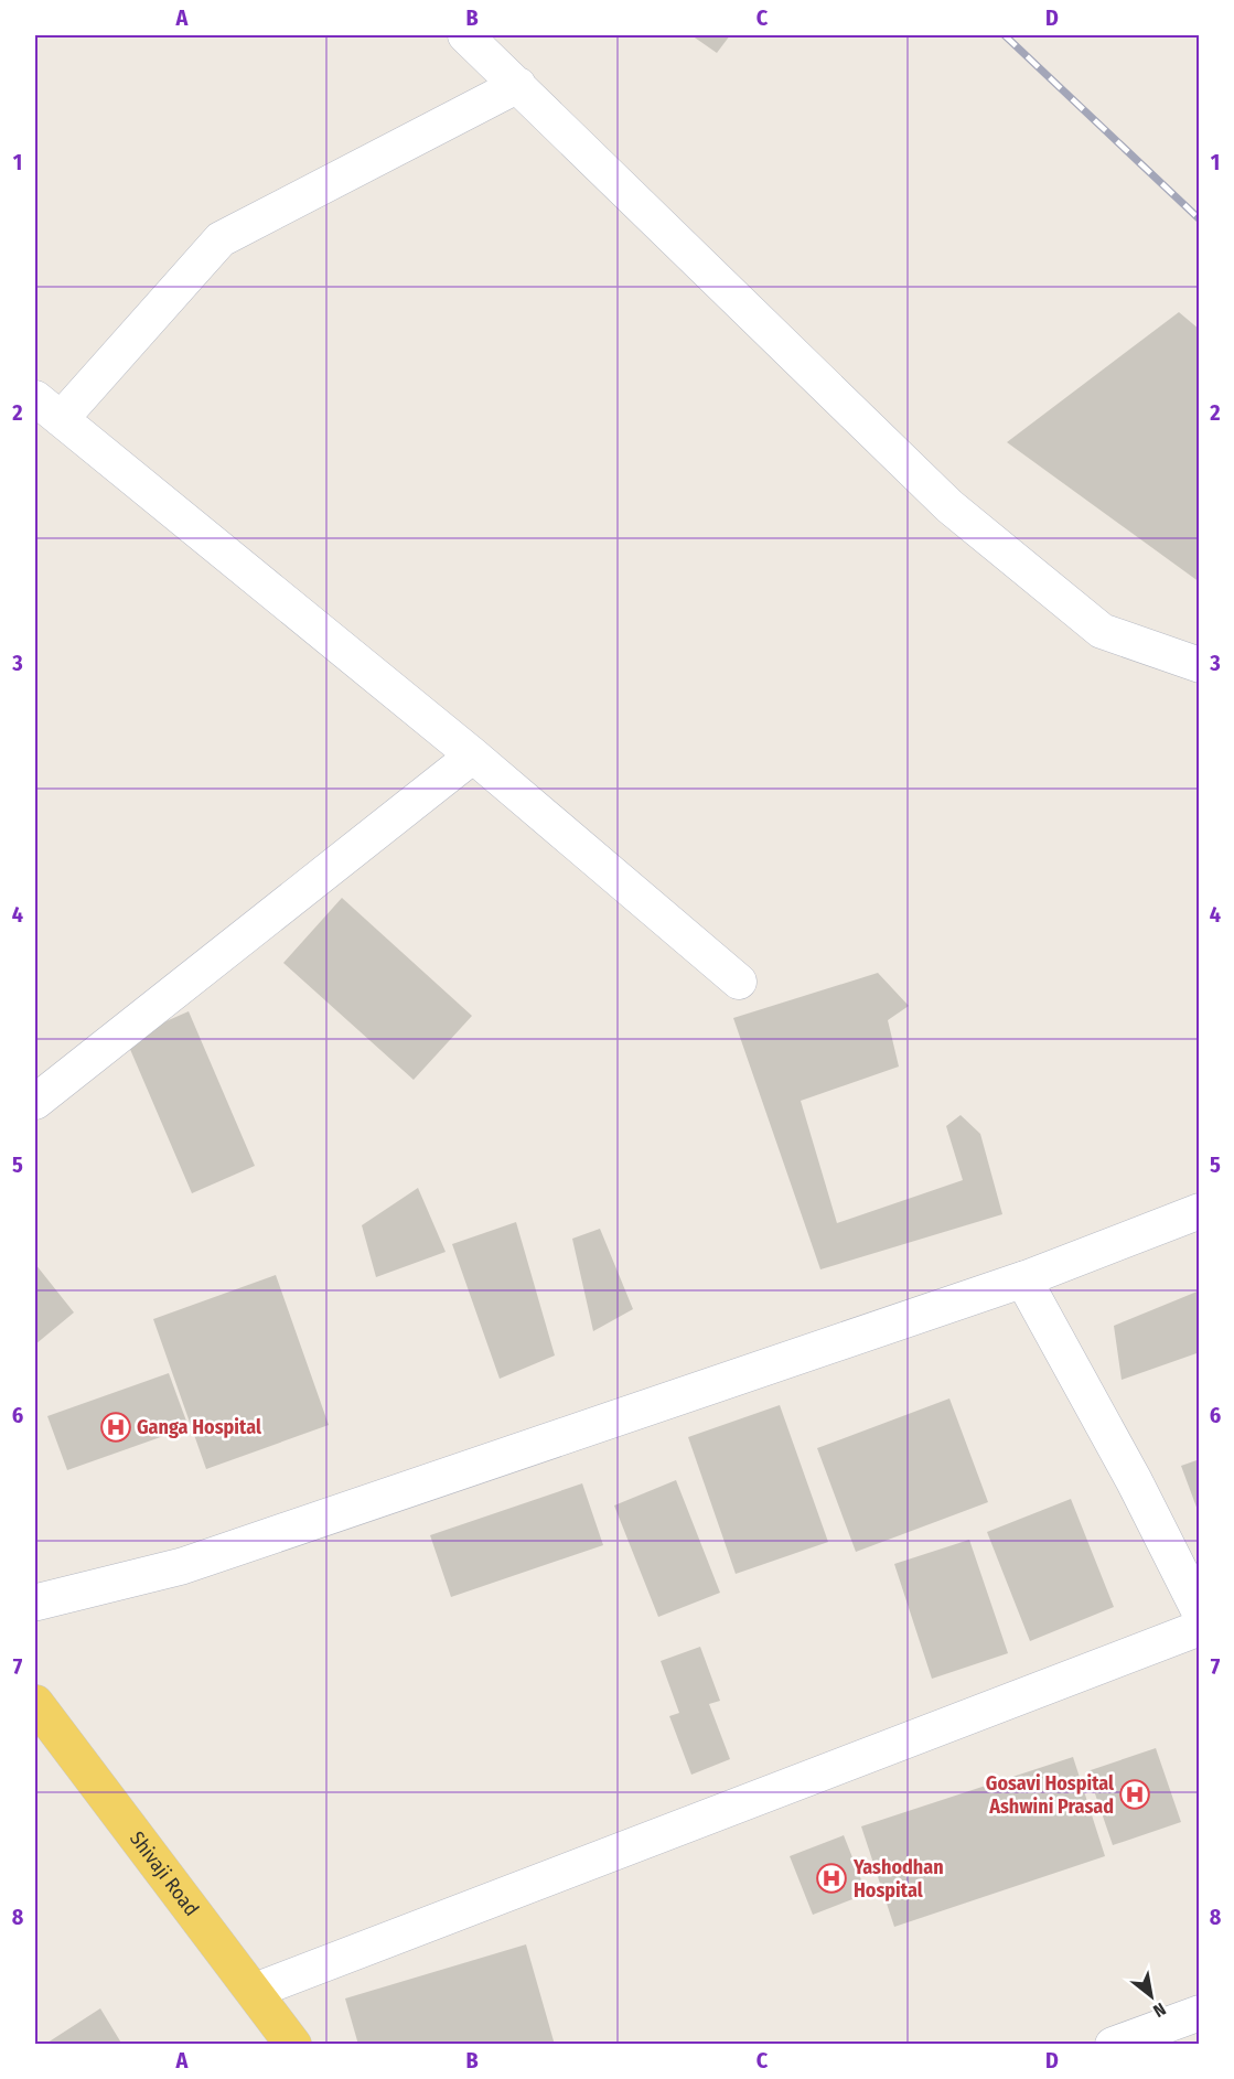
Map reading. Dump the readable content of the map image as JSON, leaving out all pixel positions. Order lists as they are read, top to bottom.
{
  "streets": {
    "main road": ["Shivaji Road"]
  },
  "places": {
    "hospital": ["Ganga Hospital", "Gosavi Hospital Ashwini Prasad", "Yashodhan Hospital"]
  },
  "north": "bottom right",
  "grid": {
    "columns": [
      "A",
      "B",
      "C",
      "D"
    ],
    "rows": [
      "1",
      "2",
      "3",
      "4",
      "5",
      "6",
      "7",
      "8"
    ]
  }
}
